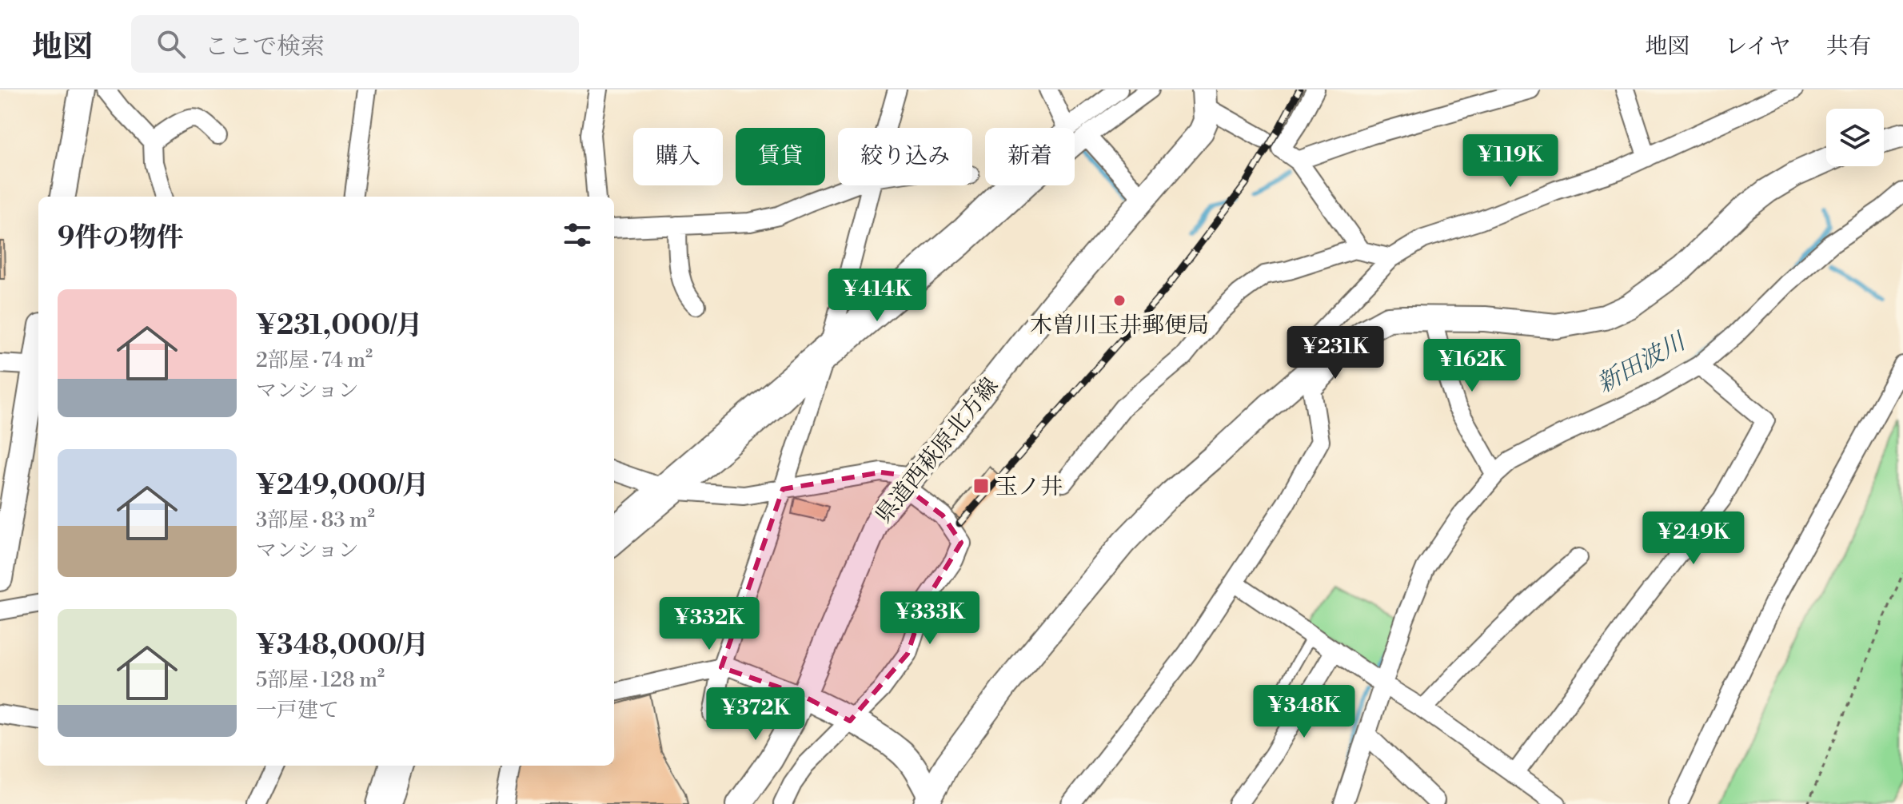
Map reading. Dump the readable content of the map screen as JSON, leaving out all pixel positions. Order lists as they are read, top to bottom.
{
  "streets": {
    "street": ["県道西萩原北方線"]
  },
  "water": ["新田波川"],
  "places": {
    "other": ["木曽川玉井郵便局"],
    "transit": ["玉ノ井"]
  },
  "page": {
    "header": "地図",
    "search": "ここで検索",
    "nav": ["地図", "レイヤ", "共有"],
    "chip": [
      "購入",
      "賃貸",
      "絞り込み",
      "新着"
    ],
    "price": [
      "¥119K",
      "¥414K",
      "¥231K",
      "¥162K",
      "¥249K",
      "¥333K",
      "¥332K",
      "¥348K",
      "¥372K"
    ],
    "heading": "9件の物件",
    "list": [
      {
        "name": "¥231,000/月",
        "note": "2部屋 · 74 m² · マンション"
      },
      {
        "name": "¥249,000/月",
        "note": "3部屋 · 83 m² · マンション"
      },
      {
        "name": "¥348,000/月",
        "note": "5部屋 · 128 m² · 一戸建て"
      }
    ]
  }
}
